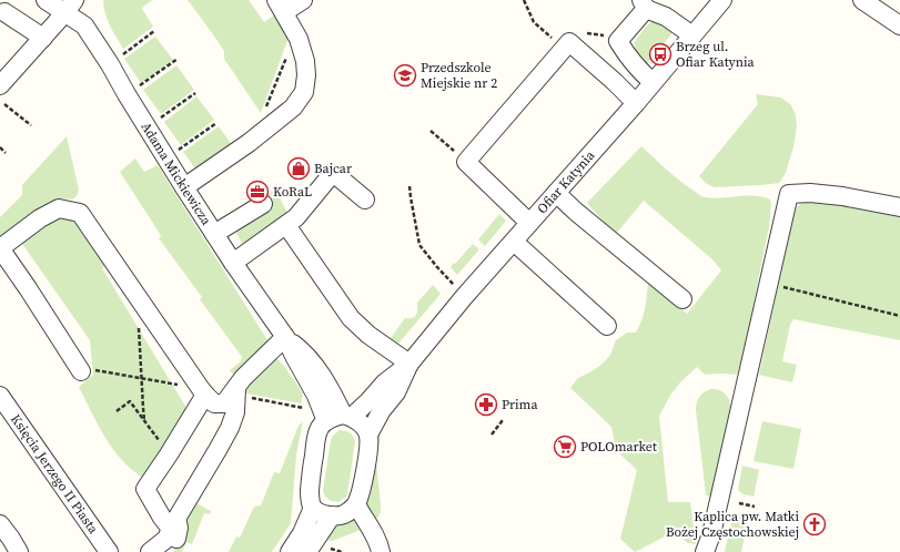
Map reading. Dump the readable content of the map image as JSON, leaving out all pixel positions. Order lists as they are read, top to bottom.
{
  "streets": {
    "street": ["Adama Mickiewicza", "Ofiar Katynia", "Księcia Jerzego II Piasta"]
  },
  "crossings": [
    ["Adama Mickiewicza", "Ofiar Katynia"]
  ],
  "places": {
    "bus stop": ["Brzeg ul. Ofiar Katynia"],
    "school or university": ["Przedszkole Miejskie nr 2"],
    "shop": ["Bajcar"],
    "office": ["KoRaL"],
    "pharmacy": ["Prima"],
    "supermarket": ["POLOmarket"],
    "church": ["Kaplica pw. Matki Bożej Częstochowskiej"]
  }
}
